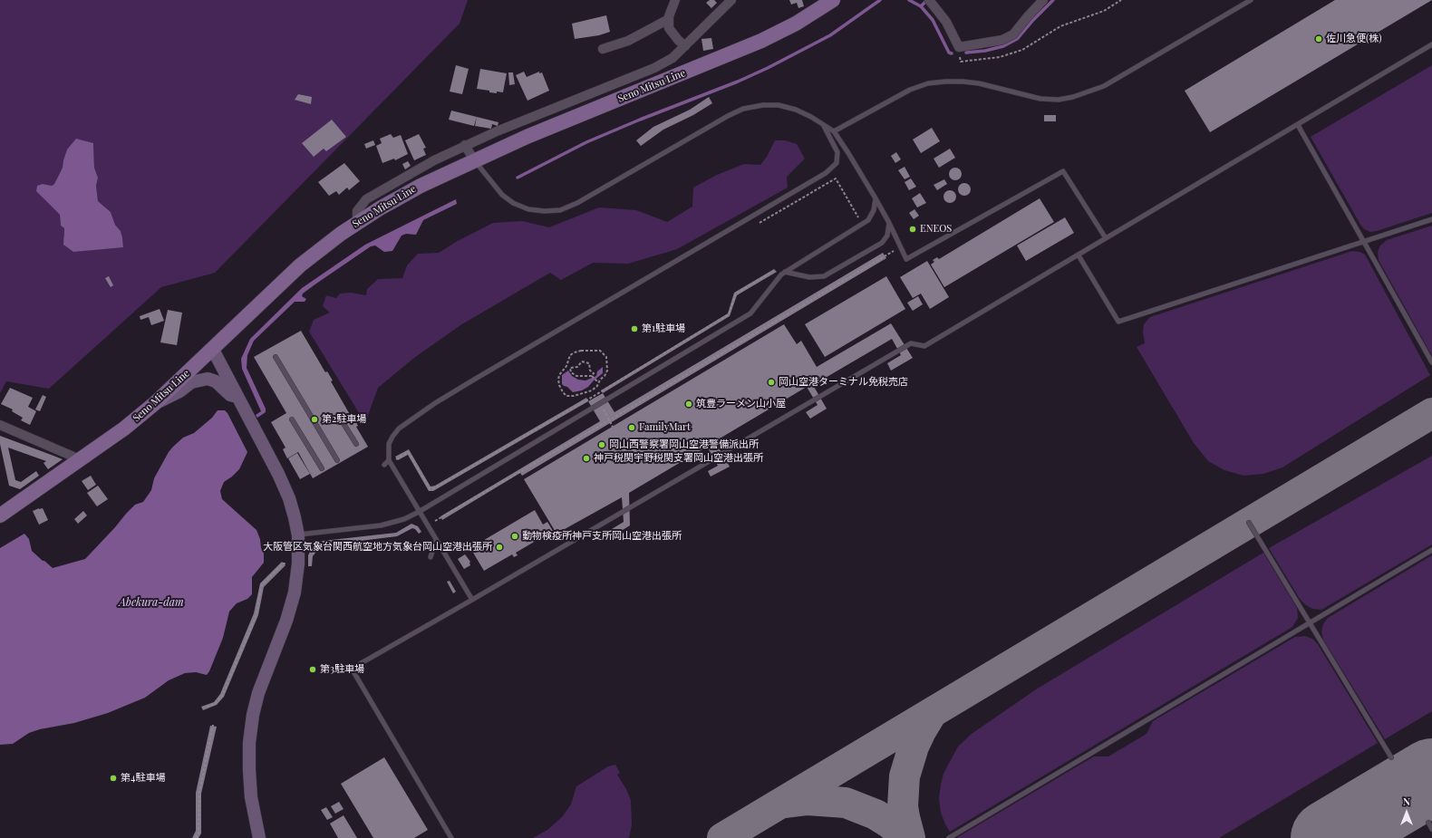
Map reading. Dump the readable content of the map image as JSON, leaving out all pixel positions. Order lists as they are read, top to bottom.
{
  "streets": {
    "main road": ["Seno Mitsu Line"]
  },
  "water": ["Abekura-dam"],
  "places": [
    "佐川急便(株)",
    "ENEOS",
    "第1駐車場",
    "岡山空港ターミナル免税売店",
    "筑豊ラーメン山小屋",
    "第2駐車場",
    "FamilyMart",
    "岡山西警察署岡山空港警備派出所",
    "神戸税関宇野税関支署岡山空港出張所",
    "動物検疫所神戸支所岡山空港出張所",
    "大阪管区気象台関西航空地方気象台岡山空港出張所",
    "第3駐車場",
    "第4駐車場"
  ],
  "north": "top"
}
